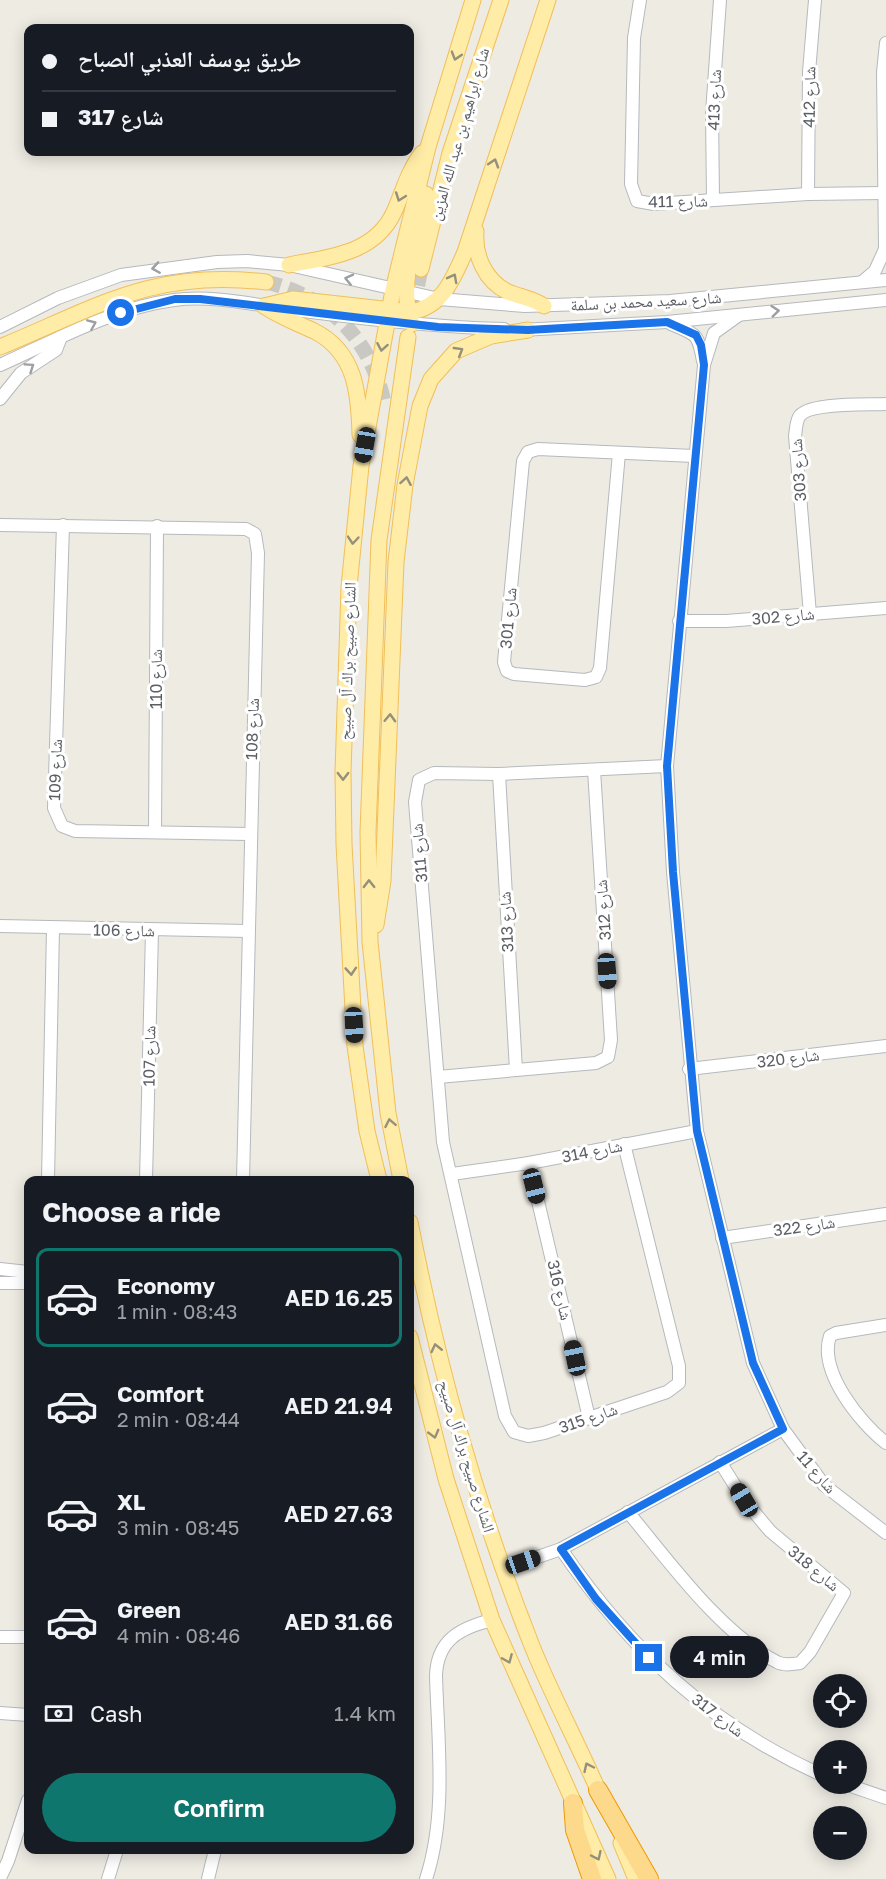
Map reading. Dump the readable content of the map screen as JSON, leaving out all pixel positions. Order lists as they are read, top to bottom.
{
  "streets": {
    "main road": ["شارع ابراهيم بن عبد الله المزين", "الشارع صبيح براك آل صبيح"],
    "street": [
      "شارع 412",
      "شارع 413",
      "شارع 411",
      "شارع سعيد محمد بن سلمة",
      "شارع 303",
      "شارع 302",
      "شارع 301",
      "شارع 110",
      "شارع 108",
      "شارع 109",
      "شارع 311",
      "شارع 312",
      "شارع 313",
      "شارع 106",
      "شارع 107",
      "شارع 320",
      "شارع 314",
      "شارع 322",
      "شارع 316",
      "شارع 315",
      "شارع 11",
      "شارع 318",
      "شارع 317"
    ]
  },
  "crossings": [
    ["شارع 412", "شارع 411"],
    ["شارع 413", "شارع 411"],
    ["شارع سعيد محمد بن سلمة", "الشارع صبيح براك آل صبيح"],
    ["شارع سعيد محمد بن سلمة", "شارع 11"],
    ["شارع 303", "شارع 302"],
    ["شارع 302", "شارع 11"],
    ["شارع 301", "شارع 11"],
    ["شارع 110", "شارع 108"],
    ["شارع 110", "شارع 109"],
    ["شارع 108", "شارع 109"],
    ["شارع 108", "شارع 106"],
    ["شارع 311", "شارع 312"],
    ["شارع 311", "شارع 313"],
    ["شارع 311", "شارع 314"],
    ["شارع 311", "شارع 315"],
    ["شارع 311", "شارع 11"],
    ["شارع 312", "شارع 313"],
    ["شارع 106", "شارع 107"],
    ["شارع 320", "شارع 11"],
    ["شارع 314", "شارع 316"],
    ["شارع 314", "شارع 315"],
    ["شارع 314", "شارع 11"],
    ["شارع 322", "شارع 11"],
    ["شارع 316", "شارع 315"]
  ],
  "page": {
    "banner": ["طريق يوسف العذبي الصباح", "شارع 317"],
    "heading": "Choose a ride",
    "list": [
      {
        "name": "Economy",
        "note": "1 min · 08:43",
        "value": "AED 16.25"
      },
      {
        "name": "Comfort",
        "note": "2 min · 08:44",
        "value": "AED 21.94"
      },
      {
        "name": "XL",
        "note": "3 min · 08:45",
        "value": "AED 27.63"
      },
      {
        "name": "Green",
        "note": "4 min · 08:46",
        "value": "AED 31.66"
      }
    ],
    "bubble": "4 min",
    "map_buttons": ["+", "−"],
    "pay": ["Cash", "1.4 km"],
    "buttons": "Confirm"
  }
}
